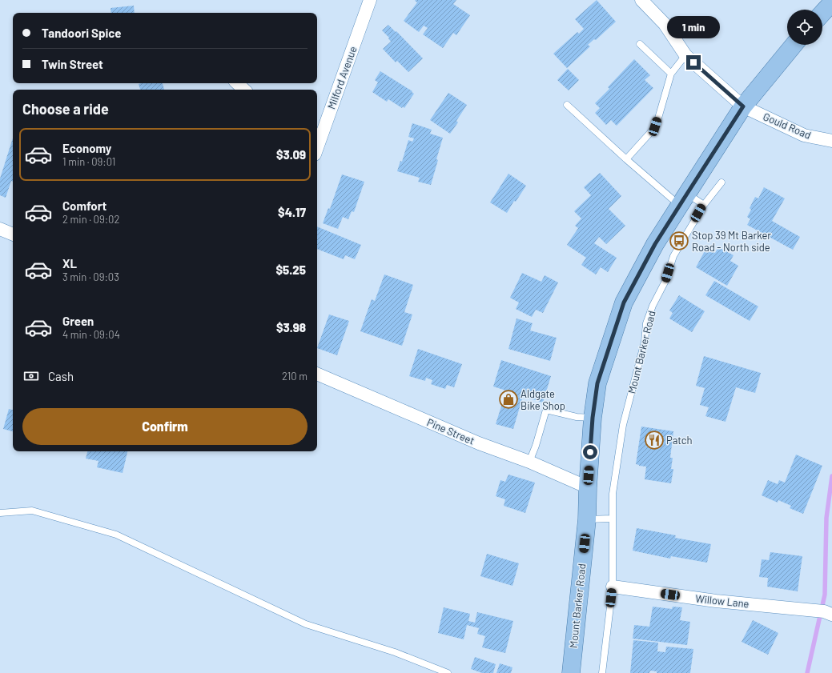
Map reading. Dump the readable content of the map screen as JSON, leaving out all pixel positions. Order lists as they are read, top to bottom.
{
  "streets": {
    "main road": ["Mount Barker Road"],
    "street": [
      "Milford Avenue",
      "Gould Road",
      "Pine Street",
      "Willow Lane"
    ]
  },
  "crossings": [
    ["Gould Road", "Mount Barker Road"],
    ["Mount Barker Road", "Pine Street"],
    ["Mount Barker Road", "Willow Lane"]
  ],
  "places": {
    "bus stop": ["Stop 39 Mt Barker Road - North side"],
    "shop": ["Aldgate Bike Shop"],
    "restaurant": ["Patch"]
  },
  "page": {
    "banner": ["Tandoori Spice", "Twin Street"],
    "bubble": "1 min",
    "heading": "Choose a ride",
    "list": [
      {
        "name": "Economy",
        "note": "1 min · 09:01",
        "value": "$3.09"
      },
      {
        "name": "Comfort",
        "note": "2 min · 09:02",
        "value": "$4.17"
      },
      {
        "name": "XL",
        "note": "3 min · 09:03",
        "value": "$5.25"
      },
      {
        "name": "Green",
        "note": "4 min · 09:04",
        "value": "$3.98"
      }
    ],
    "pay": ["Cash", "210 m"],
    "buttons": "Confirm"
  }
}
